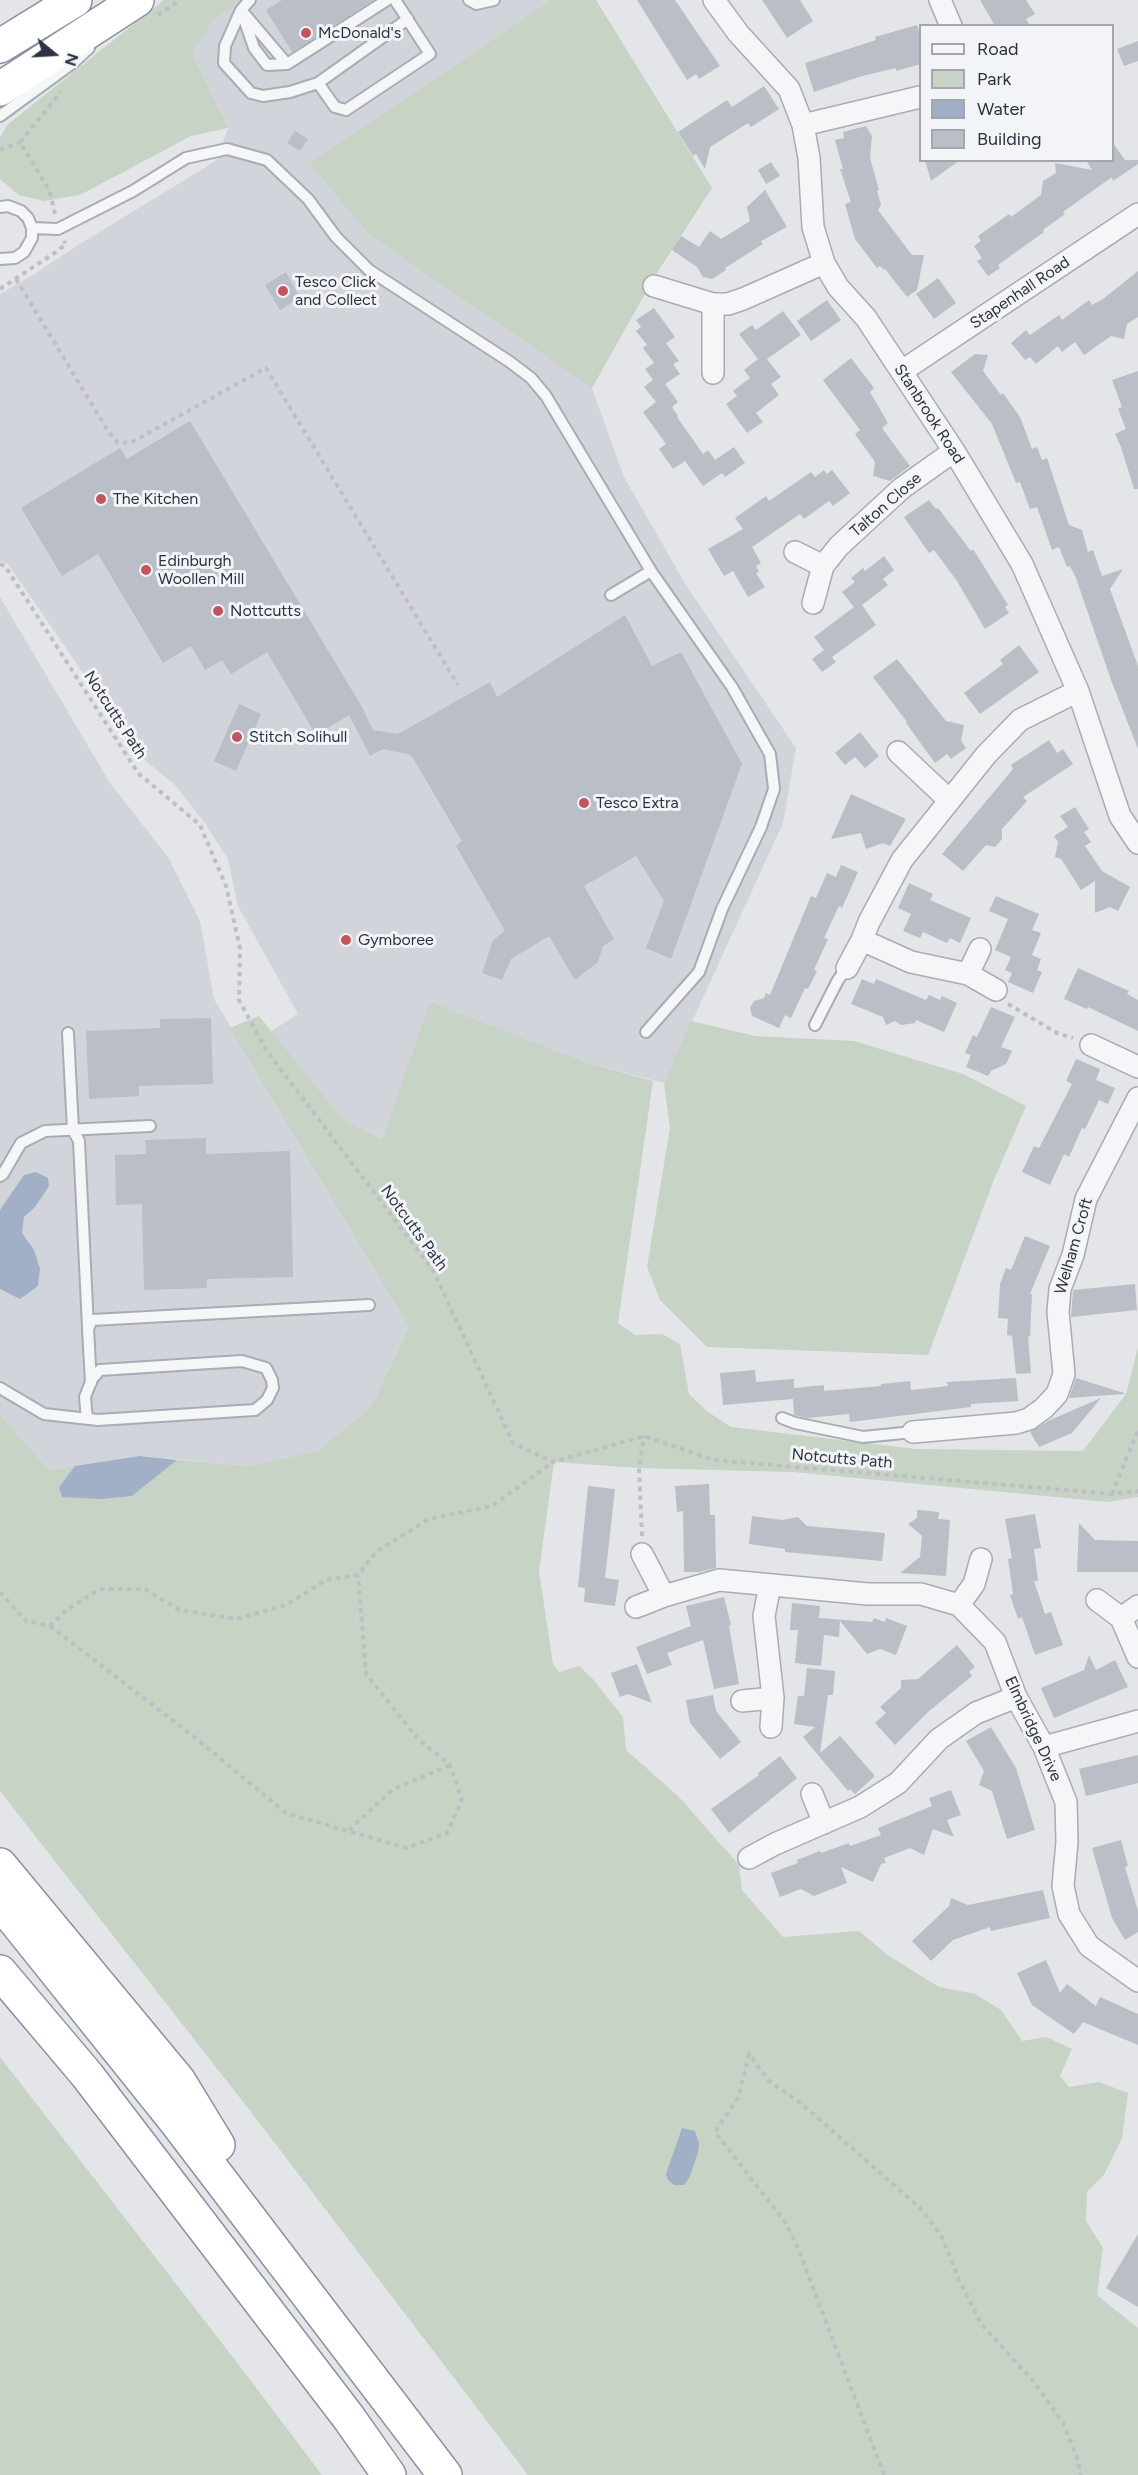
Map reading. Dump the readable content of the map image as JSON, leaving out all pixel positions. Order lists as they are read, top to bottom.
{
  "streets": {
    "street": [
      "Stapenhall Road",
      "Stanbrook Road",
      "Talton Close",
      "Welham Croft",
      "Elmbridge Drive"
    ],
    "path": ["Notcutts Path"]
  },
  "crossings": [
    ["Stapenhall Road", "Stanbrook Road"],
    ["Stanbrook Road", "Talton Close"]
  ],
  "places": [
    "McDonald's",
    "Tesco Click and Collect",
    "The Kitchen",
    "Edinburgh Woollen Mill",
    "Nottcutts",
    "Stitch Solihull",
    "Tesco Extra",
    "Gymboree"
  ],
  "legend": [
    "Road",
    "Park",
    "Water",
    "Building"
  ],
  "north": "right"
}
